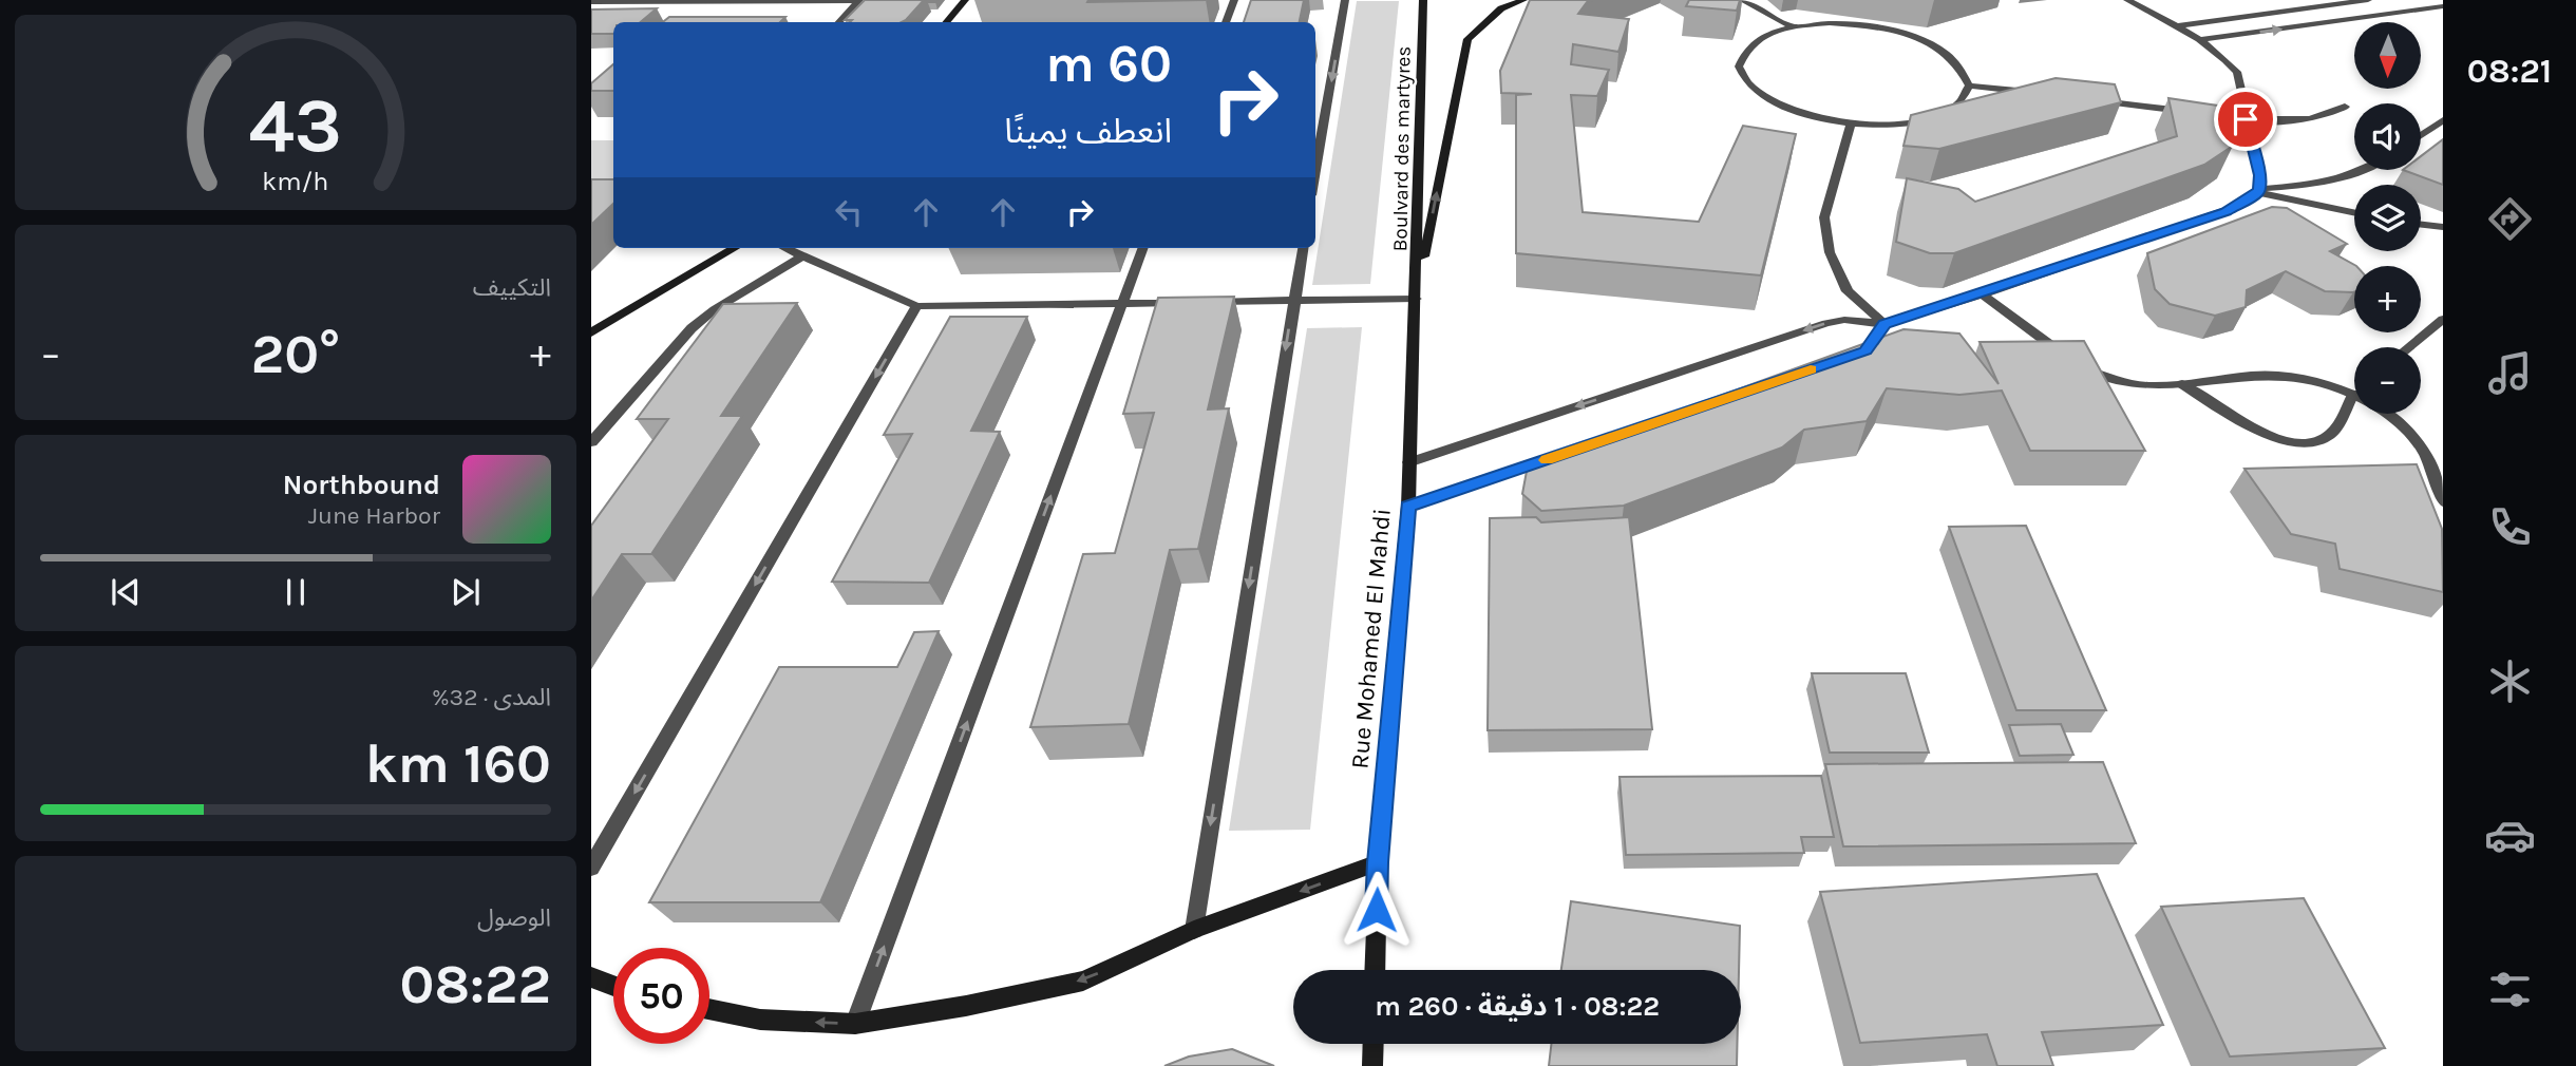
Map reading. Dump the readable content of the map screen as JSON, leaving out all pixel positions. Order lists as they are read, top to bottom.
{
  "streets": {
    "main road": ["Boulvard des martyres", "Rue Mohamed El Mahdi"]
  },
  "crossings": [
    ["Boulvard des martyres", "Rue Mohamed El Mahdi"]
  ],
  "north": "bottom",
  "page": {
    "tabs": "08:21",
    "map_buttons": ["+", "−"],
    "turn": ["60 m", "انعطف يمينًا"],
    "tile": [
      "التكييف",
      ["المدى · 32%", "160 km"],
      ["الوصول", "08:22"]
    ],
    "heat": ["−", "20°", "+"],
    "song": ["Northbound", "June Harbor"],
    "limit": "50",
    "trip": "08:22 · 1 دقيقة · 260 m",
    "gauge": ["43", "km/h"]
  }
}
